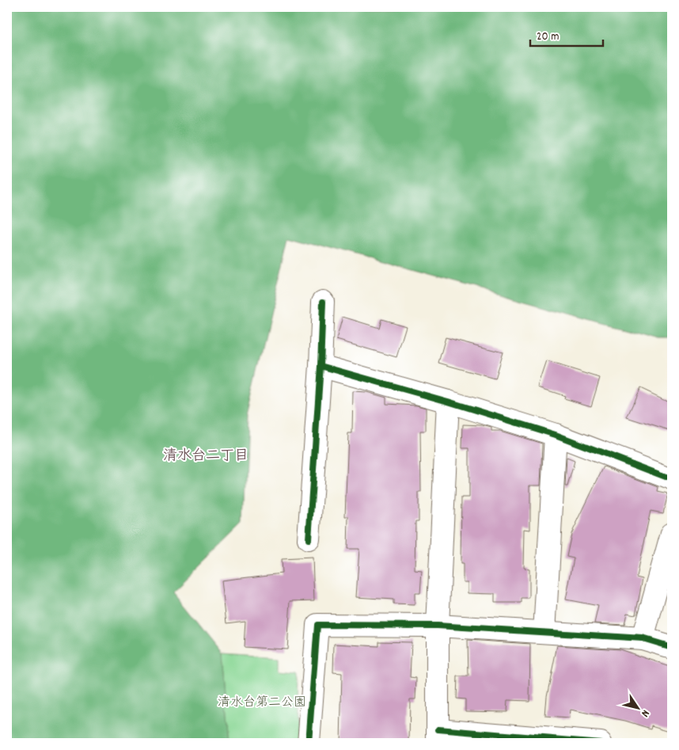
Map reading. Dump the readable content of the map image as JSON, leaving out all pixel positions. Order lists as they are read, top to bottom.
{
  "districts": ["清水台二丁目"],
  "parks": ["清水台第二公園"],
  "scale_bar": "20 m",
  "north": "bottom right"
}
